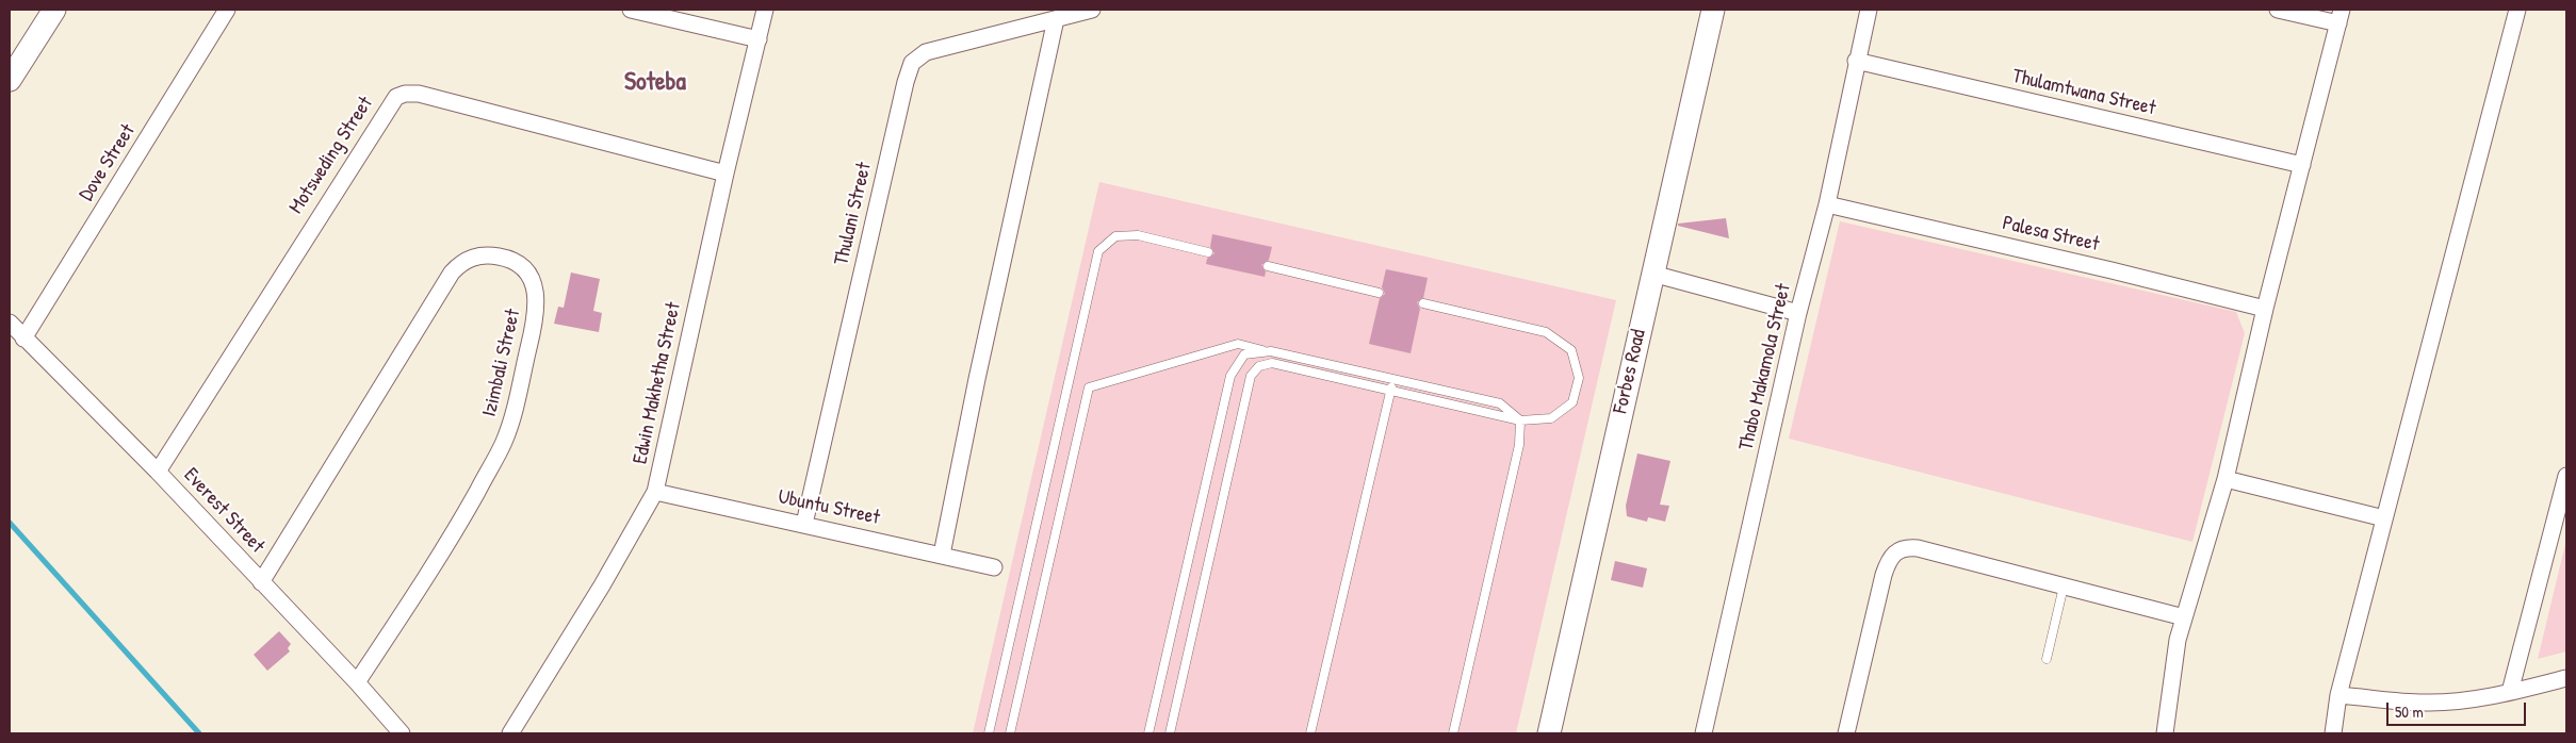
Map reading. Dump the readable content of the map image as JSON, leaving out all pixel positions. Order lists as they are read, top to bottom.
{
  "streets": {
    "street": [
      "Thulamtwana Street",
      "Motsweding Street",
      "Dove Street",
      "Thulani Street",
      "Palesa Street",
      "Izimbali Street",
      "Thabo Makamola Street",
      "Forbes Road",
      "Edwin Makhetha Street",
      "Ubuntu Street",
      "Everest Street"
    ]
  },
  "crossings": [
    ["Thulamtwana Street", "Thabo Makamola Street"],
    ["Motsweding Street", "Edwin Makhetha Street"],
    ["Motsweding Street", "Everest Street"],
    ["Dove Street", "Everest Street"],
    ["Thulani Street", "Ubuntu Street"],
    ["Palesa Street", "Thabo Makamola Street"],
    ["Izimbali Street", "Everest Street"],
    ["Edwin Makhetha Street", "Ubuntu Street"]
  ],
  "districts": ["Soteba"],
  "scale_bar": "50 m"
}
